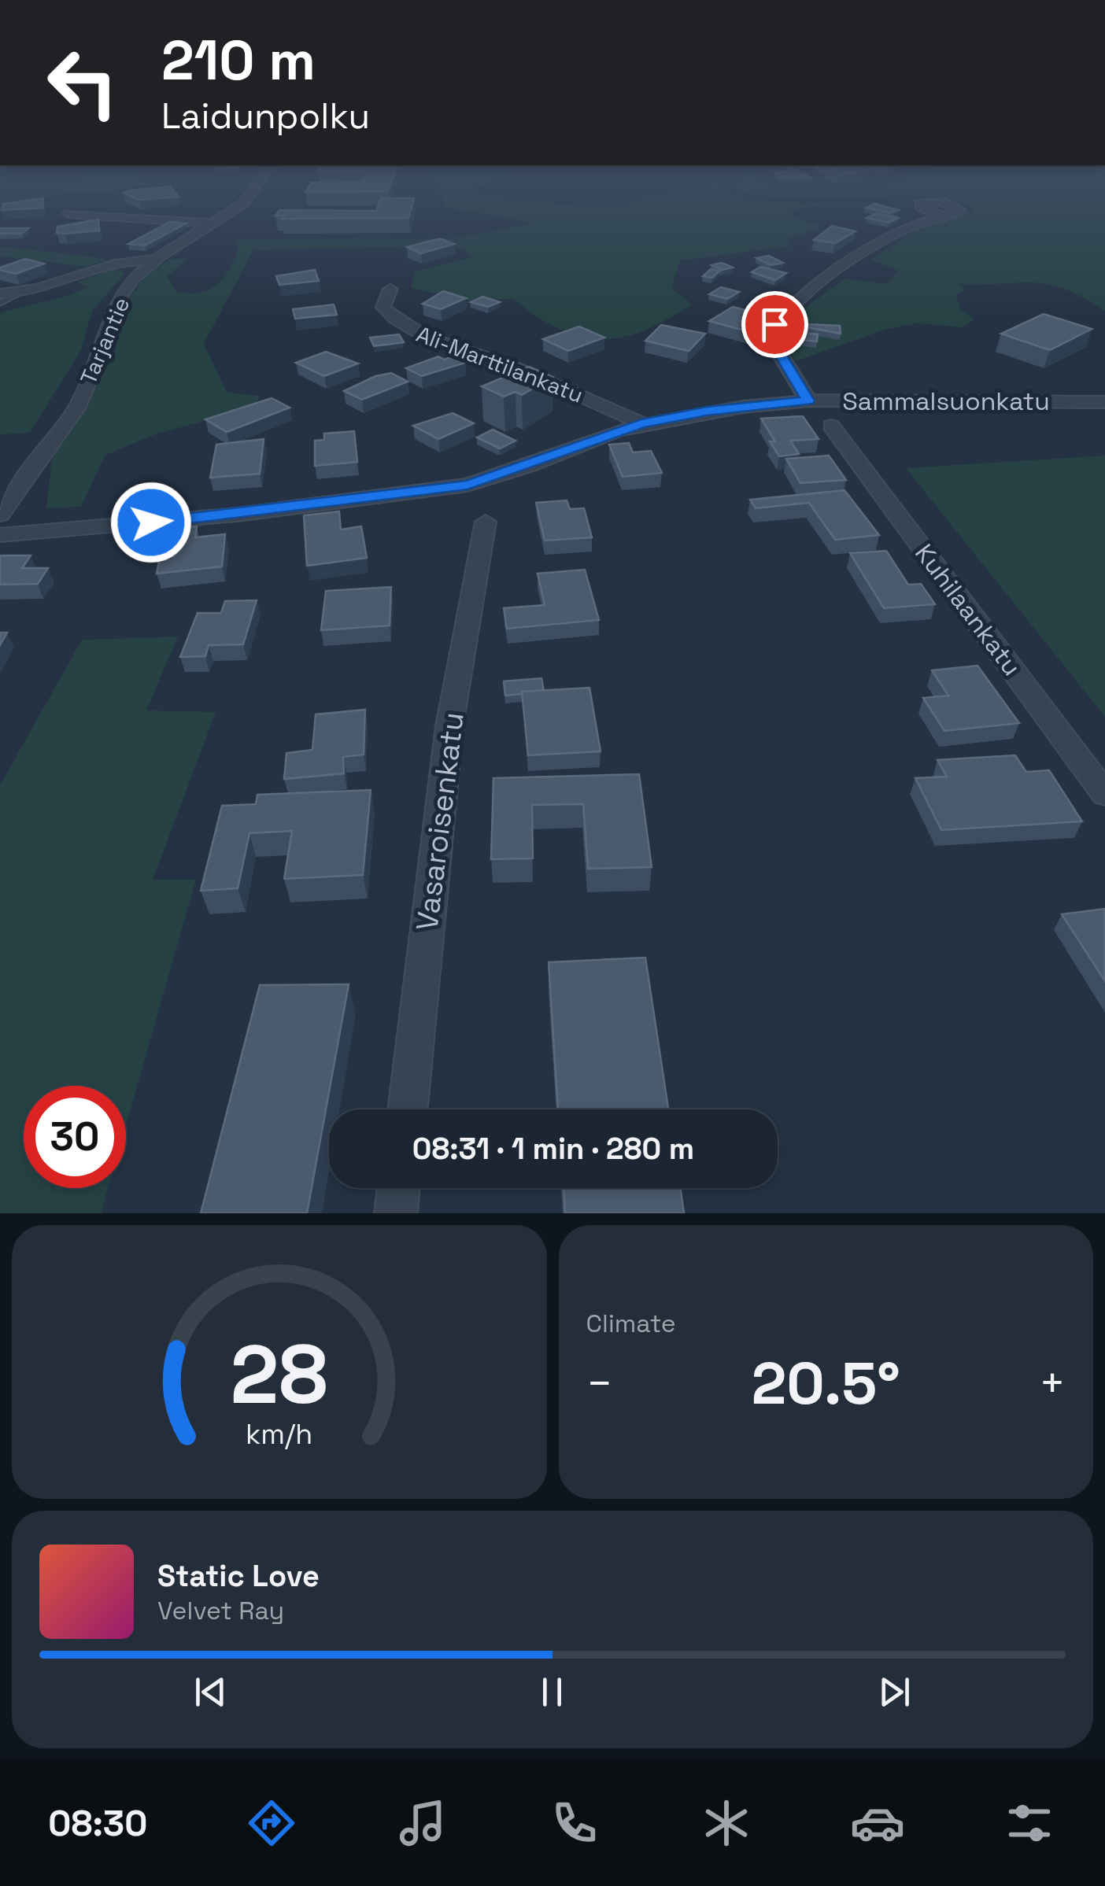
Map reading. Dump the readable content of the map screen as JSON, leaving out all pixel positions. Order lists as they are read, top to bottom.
{
  "streets": {
    "street": [
      "Tarjantie",
      "Ali-Marttilankatu",
      "Sammalsuonkatu",
      "Kuhilaankatu",
      "Vasaroisenkatu"
    ]
  },
  "crossings": [
    ["Ali-Marttilankatu", "Sammalsuonkatu"]
  ],
  "page": {
    "turn": ["210 m", "Laidunpolku"],
    "limit": "30",
    "trip": "08:31 · 1 min · 280 m",
    "tile": "Climate",
    "heat": ["−", "20.5°", "+"],
    "song": ["Static Love", "Velvet Ray"],
    "tabs": "08:30",
    "gauge": ["28", "km/h"]
  }
}
